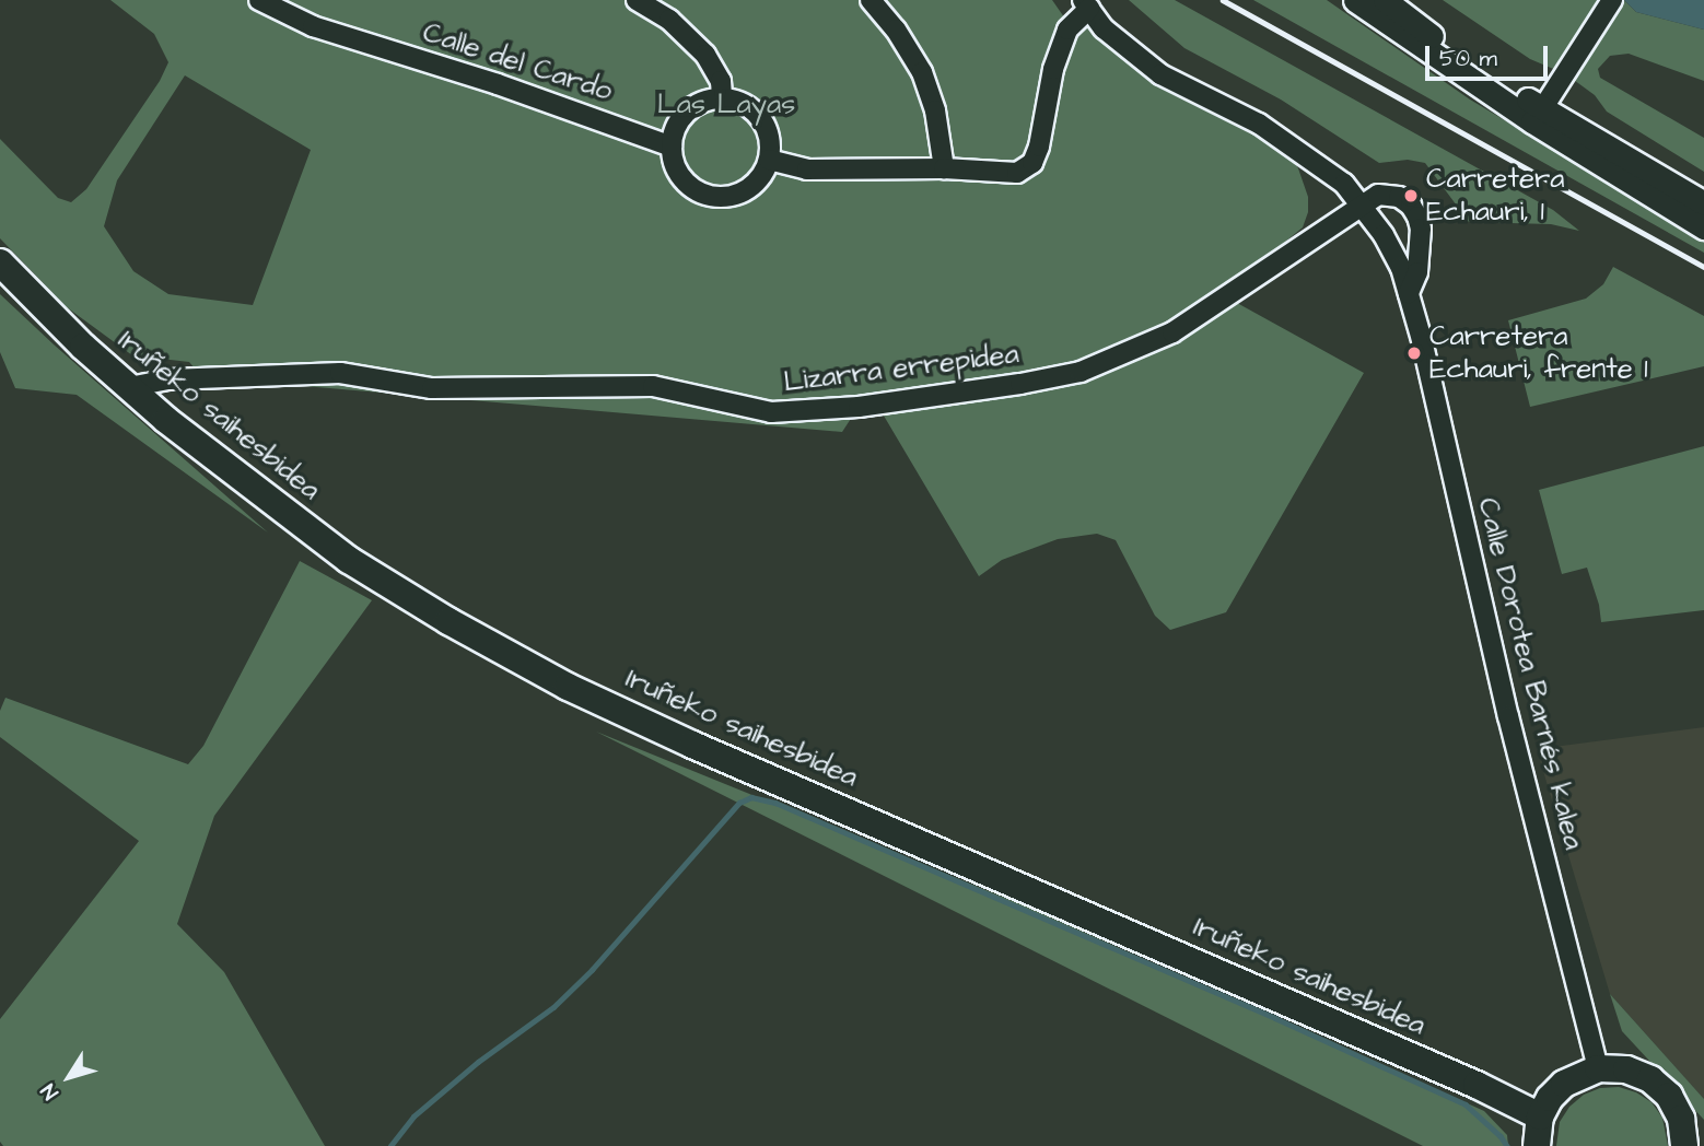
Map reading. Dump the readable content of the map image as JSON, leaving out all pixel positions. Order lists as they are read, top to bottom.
{
  "streets": {
    "highway": ["Iruñeko saihesbidea"],
    "street": ["Calle del Cardo", "Lizarra errepidea", "Calle Dorotea Barnés kalea"]
  },
  "crossings": [
    ["Lizarra errepidea", "Iruñeko saihesbidea"],
    ["Lizarra errepidea", "Calle Dorotea Barnés kalea"]
  ],
  "parks": ["Las Layas"],
  "places": ["Carretera Echauri, 1", "Carretera Echauri, frente 1"],
  "scale_bar": "50 m",
  "north": "bottom left"
}
